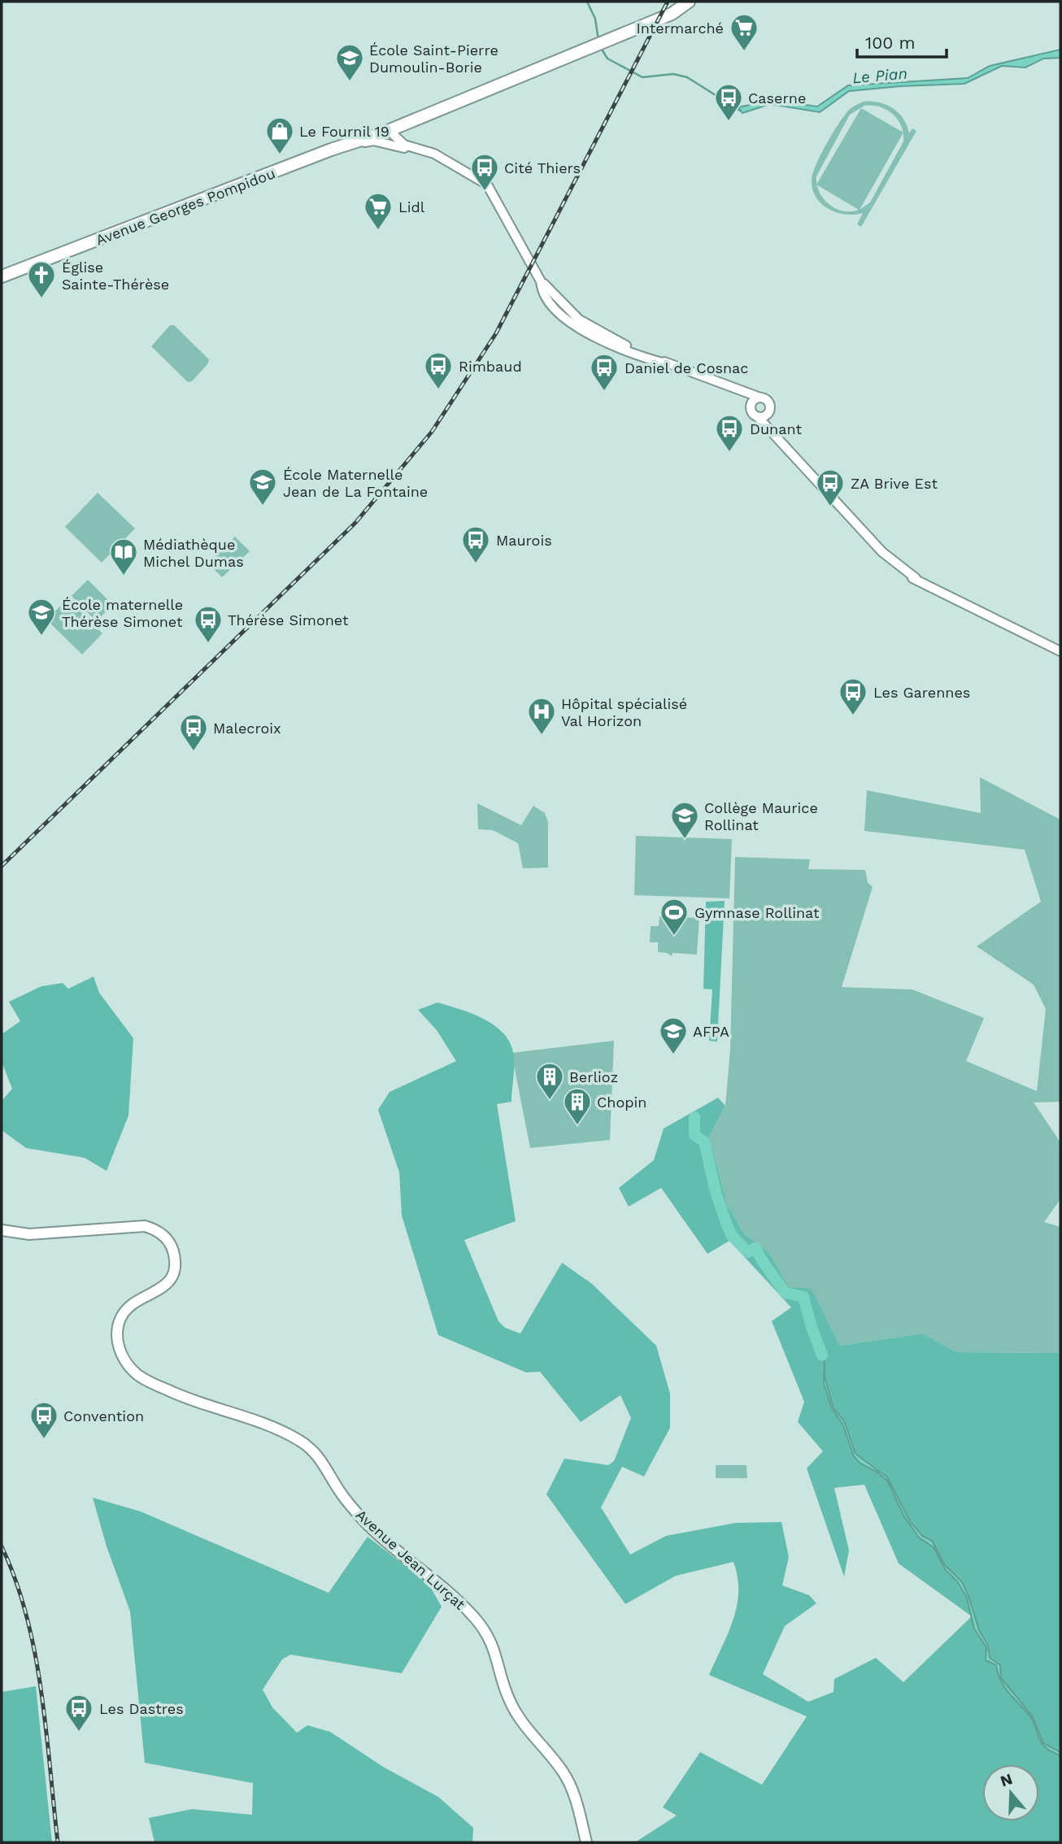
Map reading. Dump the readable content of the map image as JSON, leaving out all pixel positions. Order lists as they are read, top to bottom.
{
  "streets": {
    "main road": ["Avenue Georges Pompidou", "Avenue Jean Lurçat"]
  },
  "water": ["Le Pian"],
  "places": {
    "supermarket": ["Intermarché", "Lidl"],
    "school or university": [
      "École Saint-Pierre Dumoulin-Borie",
      "École Maternelle Jean de La Fontaine",
      "École maternelle Thérèse Simonet",
      "Collège Maurice Rollinat",
      "AFPA"
    ],
    "bus stop": [
      "Caserne",
      "Cité Thiers",
      "Rimbaud",
      "Daniel de Cosnac",
      "Dunant",
      "ZA Brive Est",
      "Maurois",
      "Thérèse Simonet",
      "Les Garennes",
      "Malecroix",
      "Convention",
      "Les Dastres"
    ],
    "shop": ["Le Fournil 19"],
    "church": ["Église Sainte-Thérèse"],
    "library": ["Médiathèque Michel Dumas"],
    "hospital": ["Hôpital spécialisé Val Horizon"],
    "sports": ["Gymnase Rollinat"],
    "building": ["Berlioz", "Chopin"]
  },
  "scale_bar": "100 m",
  "north": "top"
}
